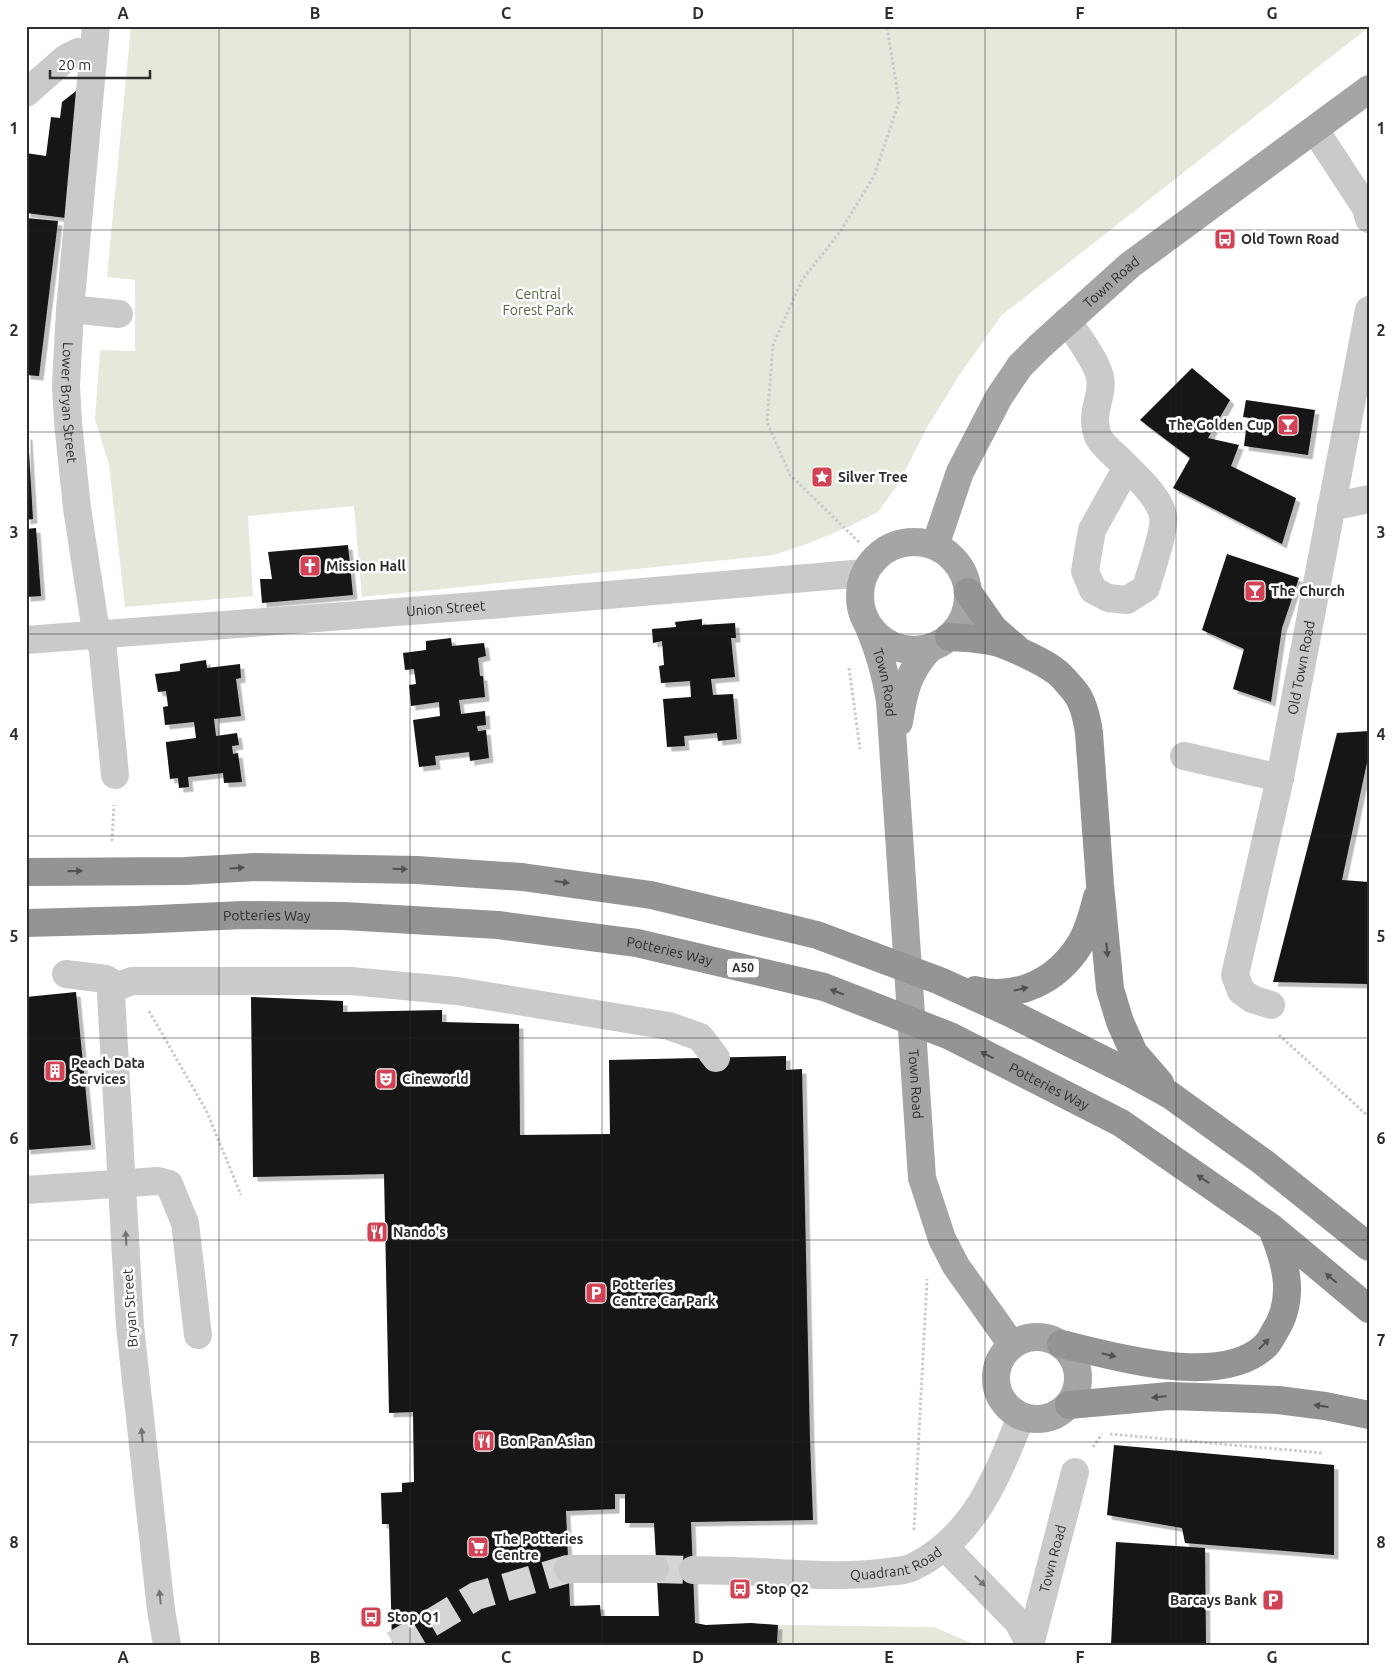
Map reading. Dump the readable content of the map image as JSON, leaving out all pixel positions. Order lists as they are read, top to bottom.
{
  "streets": {
    "highway": ["Potteries Way", "A50"],
    "main road": ["Town Road"],
    "street": [
      "Lower Bryan Street",
      "Union Street",
      "Old Town Road",
      "Bryan Street",
      "Quadrant Road"
    ]
  },
  "crossings": [
    ["Town Road", "Union Street"],
    ["Town Road", "Quadrant Road"],
    ["Lower Bryan Street", "Union Street"]
  ],
  "one_way": ["Bryan Street"],
  "parks": ["Central Forest Park"],
  "places": {
    "bus stop": ["Old Town Road", "Stop Q2", "Stop Q1"],
    "bar": ["The Golden Cup", "The Church"],
    "place": ["Silver Tree"],
    "church": ["Mission Hall"],
    "building": ["Peach Data Services"],
    "theatre": ["Cineworld"],
    "restaurant": ["Nando's", "Bon Pan Asian"],
    "parking": ["Potteries Centre Car Park", "Barcays Bank"],
    "supermarket": ["The Potteries Centre"]
  },
  "scale_bar": "20 m",
  "grid": {
    "columns": [
      "A",
      "B",
      "C",
      "D",
      "E",
      "F",
      "G"
    ],
    "rows": [
      "1",
      "2",
      "3",
      "4",
      "5",
      "6",
      "7",
      "8"
    ]
  }
}
